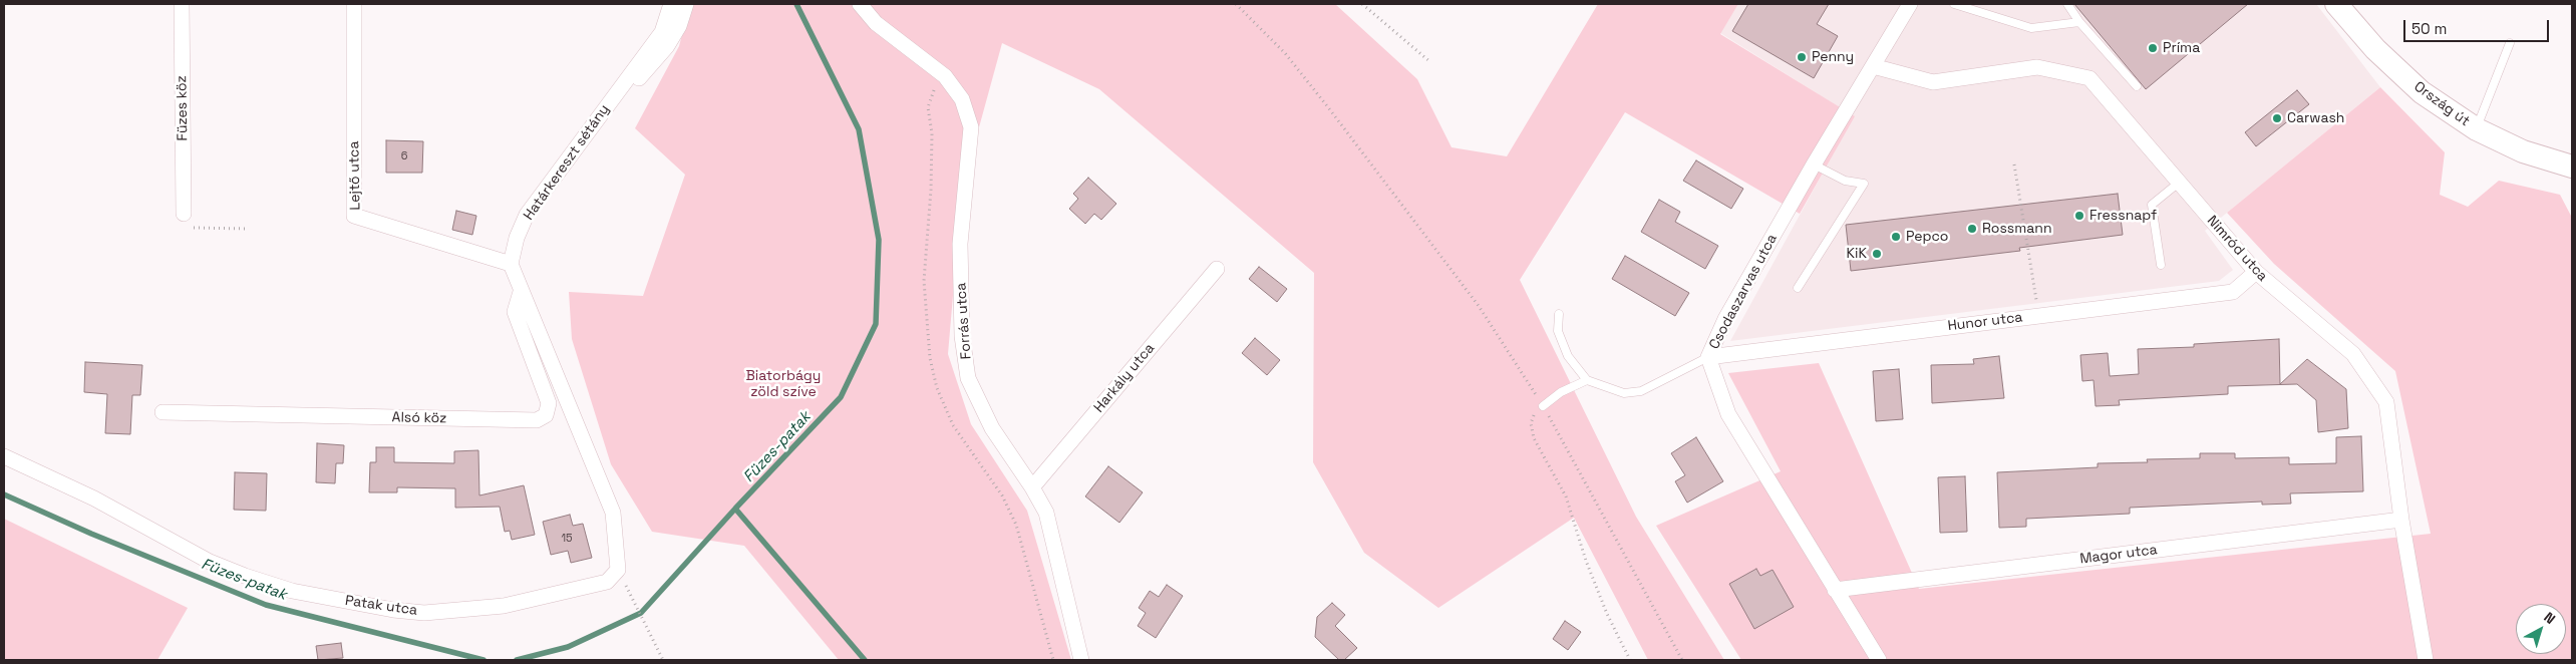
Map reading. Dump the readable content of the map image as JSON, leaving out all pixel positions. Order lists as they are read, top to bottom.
{
  "streets": {
    "main road": ["Ország út"],
    "street": [
      "Füzes köz",
      "Határkereszt sétány",
      "Lejtő utca",
      "Nimród utca",
      "Csodaszarvas utca",
      "Forrás utca",
      "Hunor utca",
      "Harkály utca",
      "Alsó köz",
      "Magor utca",
      "Patak utca"
    ]
  },
  "crossings": [
    ["Határkereszt sétány", "Lejtő utca"],
    ["Nimród utca", "Csodaszarvas utca"],
    ["Nimród utca", "Hunor utca"],
    ["Nimród utca", "Magor utca"],
    ["Csodaszarvas utca", "Hunor utca"],
    ["Csodaszarvas utca", "Magor utca"],
    ["Forrás utca", "Harkály utca"],
    ["Alsó köz", "Patak utca"]
  ],
  "water": ["Füzes-patak"],
  "parks": ["Biatorbágy zöld szíve"],
  "places": [
    "Príma",
    "Penny",
    "Carwash",
    "Fressnapf",
    "Rossmann",
    "Pepco",
    "KiK"
  ],
  "house_numbers": ["6", "15"],
  "scale_bar": "50 m",
  "north": "top right"
}
